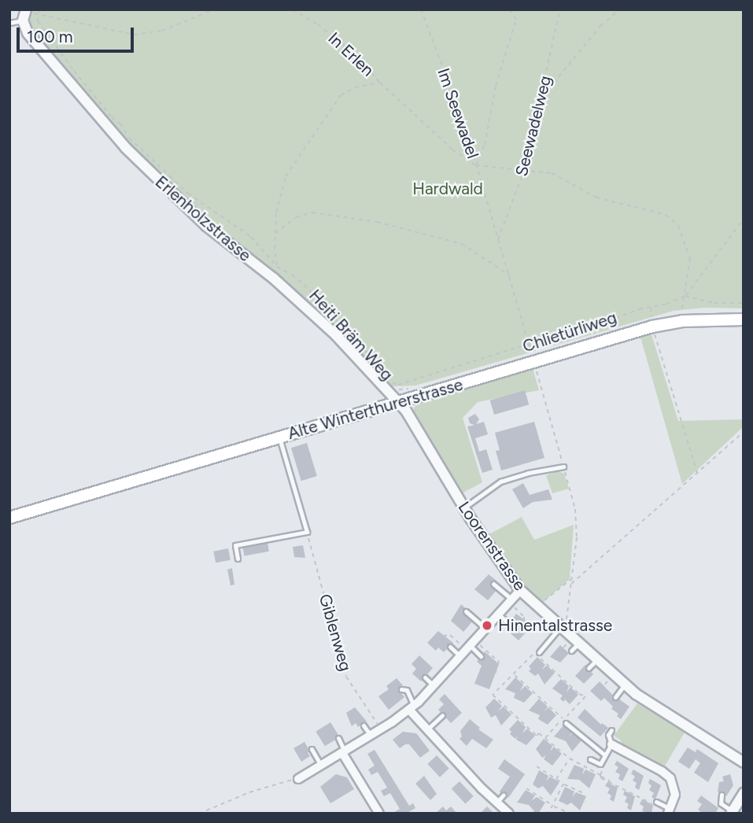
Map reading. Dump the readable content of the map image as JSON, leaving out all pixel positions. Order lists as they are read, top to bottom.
{
  "streets": {
    "main road": ["Alte Winterthurerstrasse"],
    "street": ["Erlenholzstrasse", "Loorenstrasse"],
    "path": [
      "In Erlen",
      "Im Seewadel",
      "Seewadelweg",
      "Chlietürliweg",
      "Heiti Bräm Weg",
      "Giblenweg"
    ]
  },
  "crossings": [
    ["In Erlen", "Im Seewadel"],
    ["Im Seewadel", "Seewadelweg"],
    ["Im Seewadel", "Chlietürliweg"],
    ["Erlenholzstrasse", "Alte Winterthurerstrasse"],
    ["Erlenholzstrasse", "Loorenstrasse"],
    ["Chlietürliweg", "Heiti Bräm Weg"],
    ["Alte Winterthurerstrasse", "Loorenstrasse"]
  ],
  "parks": ["Hardwald"],
  "places": ["Hinentalstrasse"],
  "scale_bar": "100 m"
}
